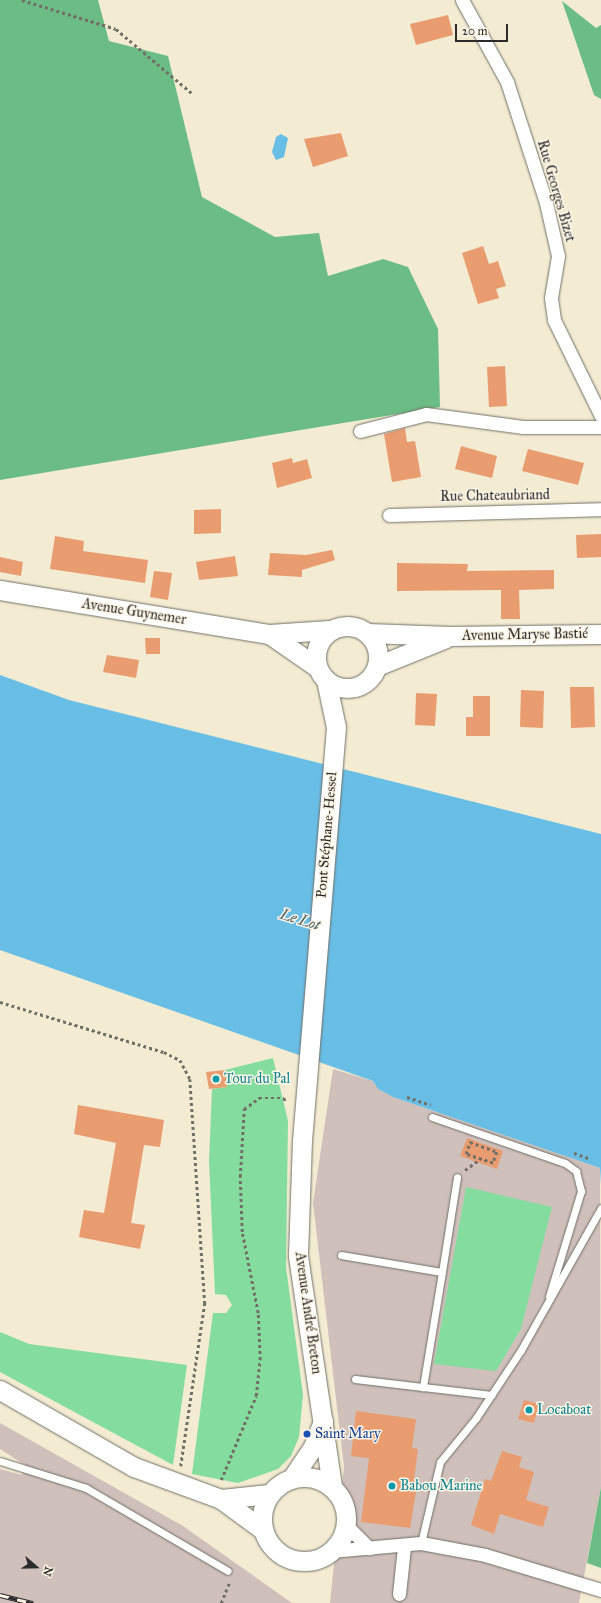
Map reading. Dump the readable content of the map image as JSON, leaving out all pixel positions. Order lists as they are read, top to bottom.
{
  "streets": {
    "street": [
      "Rue Georges Bizet",
      "Rue Chateaubriand",
      "Avenue Guynemer",
      "Avenue Maryse Bastié",
      "Pont Stéphane-Hessel",
      "Avenue André Breton"
    ]
  },
  "crossings": [
    ["Avenue Guynemer", "Avenue Maryse Bastié"],
    ["Pont Stéphane-Hessel", "Avenue André Breton"]
  ],
  "water": ["Le Lot"],
  "places": [
    "Tour du Pal",
    "Locaboat",
    "Saint Mary",
    "Babou Marine"
  ],
  "scale_bar": "20 m",
  "north": "right"
}
